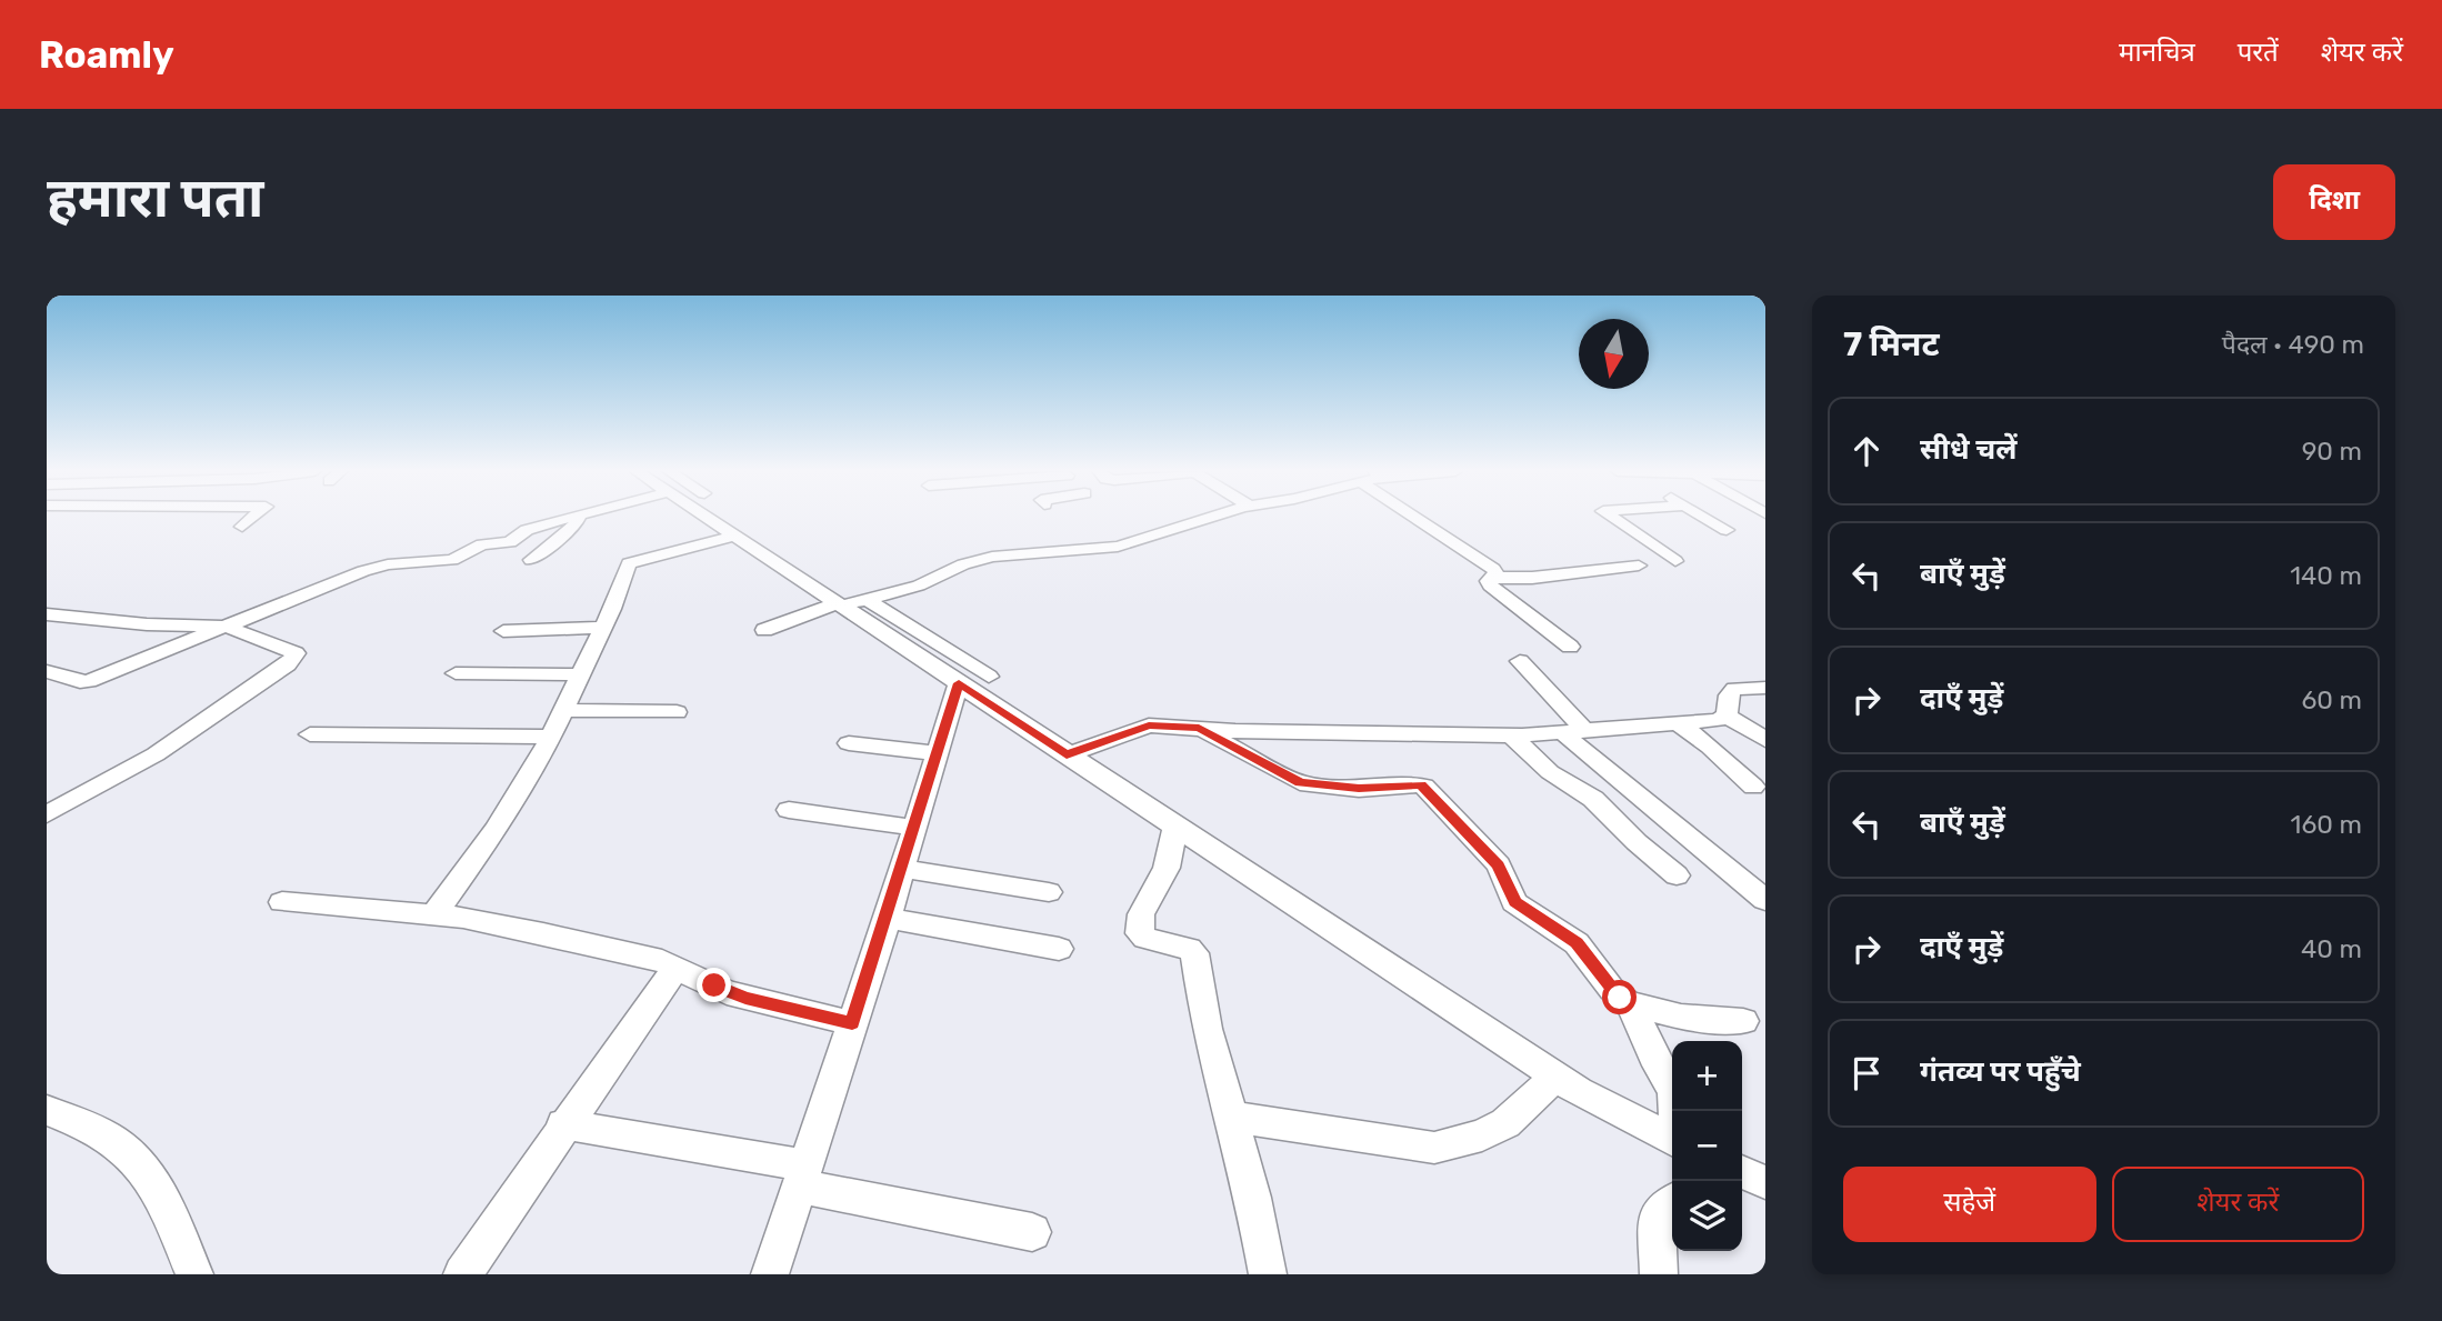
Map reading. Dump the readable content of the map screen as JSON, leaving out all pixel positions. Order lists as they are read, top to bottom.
{
  "north": "bottom",
  "page": {
    "header": "Roamly",
    "nav": ["मानचित्र", "परतें", "शेयर करें"],
    "buttons": [
      "दिशा",
      ["सहेजें", "शेयर करें"]
    ],
    "title": "हमारा पता",
    "heading": ["7 मिनट", "पैदल · 490 m"],
    "list": [
      ["सीधे चलें", "90 m"],
      ["बाएँ मुड़ें", "140 m"],
      ["दाएँ मुड़ें", "60 m"],
      ["बाएँ मुड़ें", "160 m"],
      ["दाएँ मुड़ें", "40 m"],
      "गंतव्य पर पहुँचे"
    ],
    "map_buttons": ["+", "−"]
  }
}
